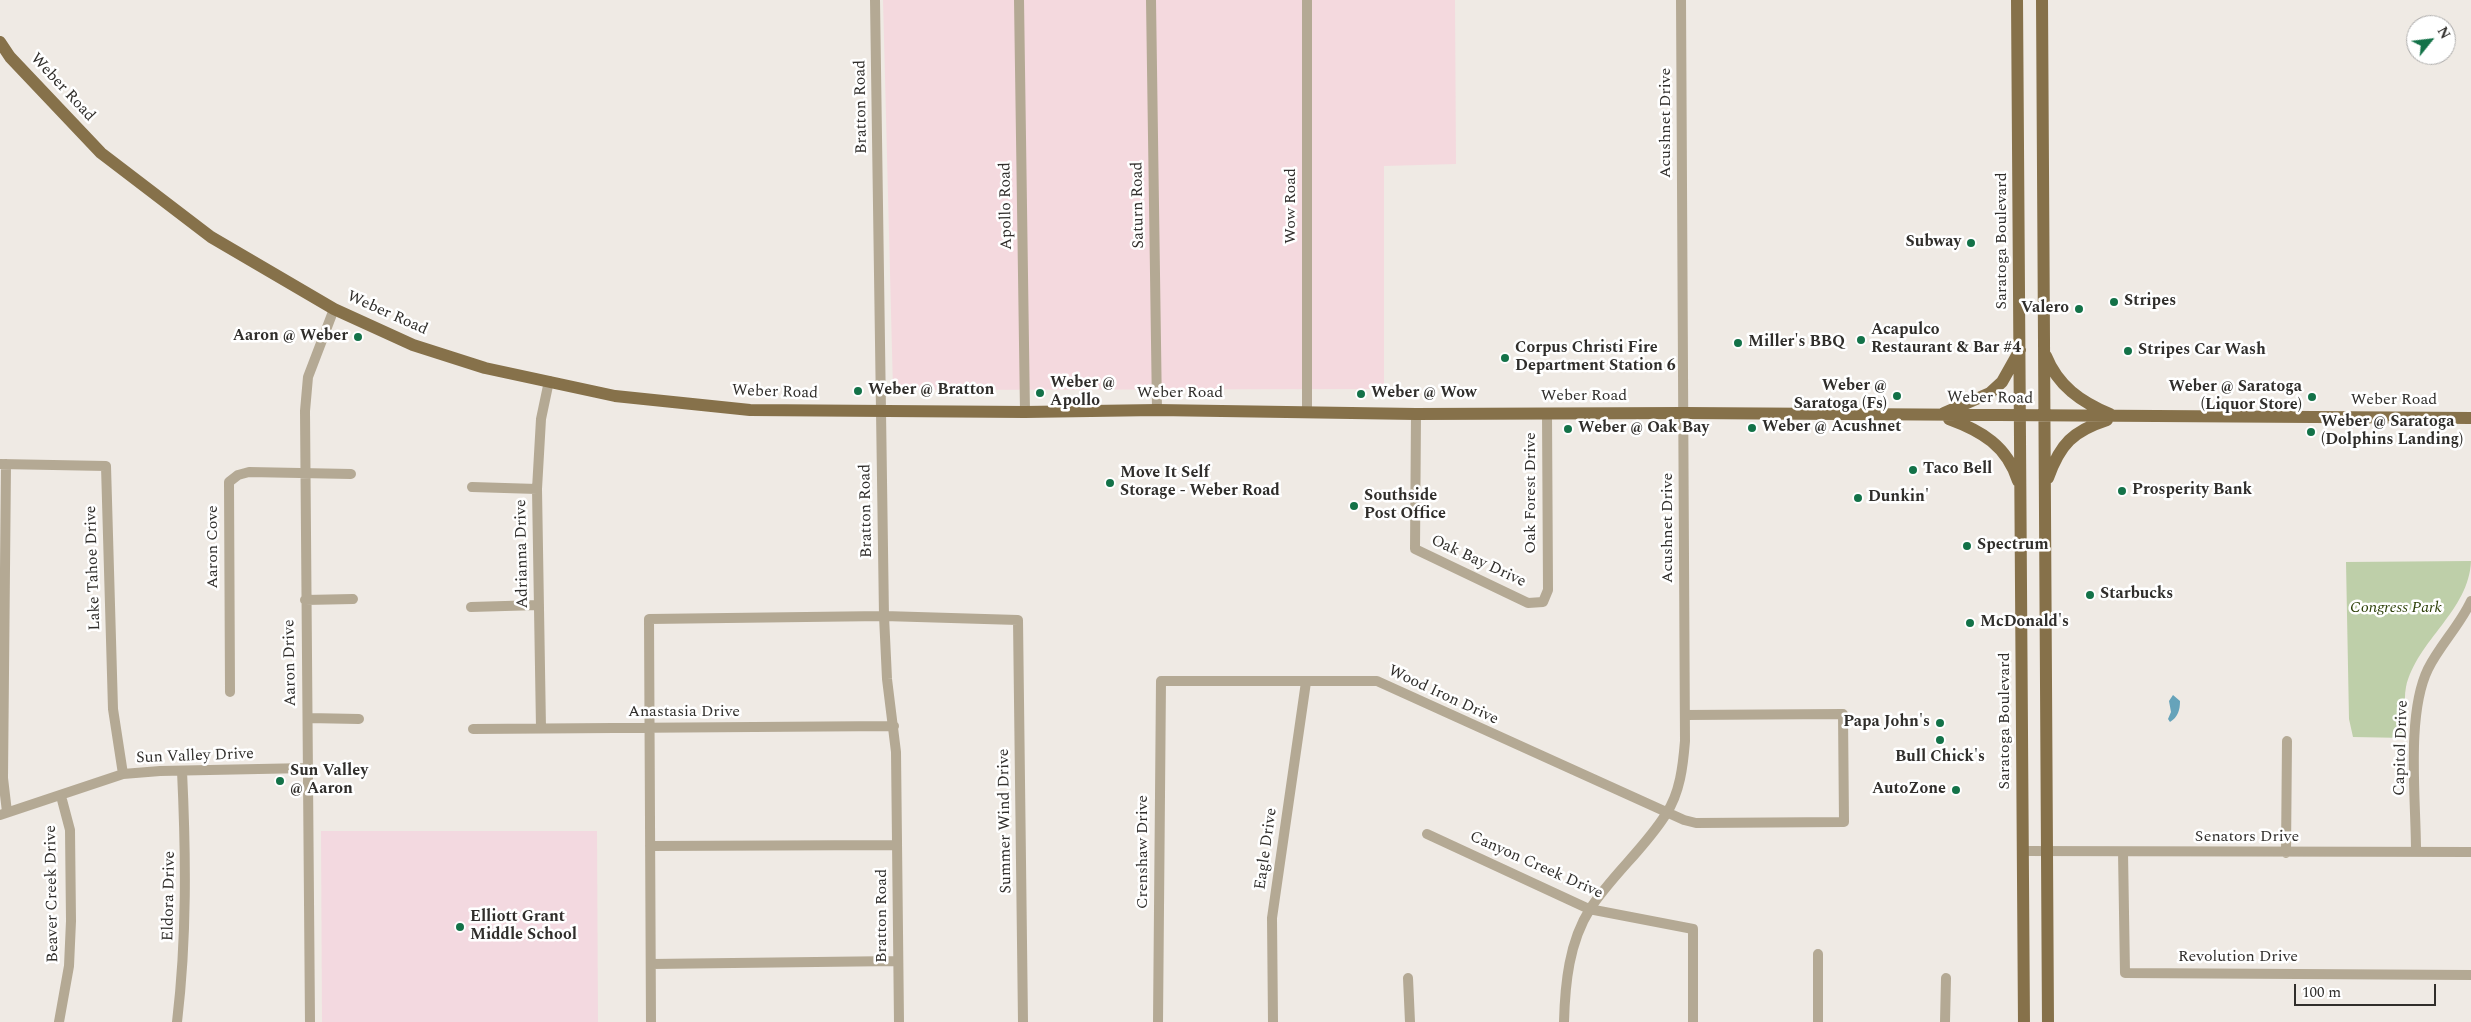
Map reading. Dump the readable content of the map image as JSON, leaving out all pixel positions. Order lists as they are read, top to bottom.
{
  "streets": {
    "main road": ["Weber Road", "Saratoga Boulevard"],
    "street": [
      "Bratton Road",
      "Acushnet Drive",
      "Saturn Road",
      "Apollo Road",
      "Wow Road",
      "Oak Forest Drive",
      "Aaron Cove",
      "Adrianna Drive",
      "Oak Bay Drive",
      "Lake Tahoe Drive",
      "Aaron Drive",
      "Wood Iron Drive",
      "Anastasia Drive",
      "Capitol Drive",
      "Sun Valley Drive",
      "Summer Wind Drive",
      "Senators Drive",
      "Eagle Drive",
      "Crenshaw Drive",
      "Canyon Creek Drive",
      "Beaver Creek Drive",
      "Eldora Drive",
      "Revolution Drive"
    ]
  },
  "crossings": [
    ["Weber Road", "Bratton Road"],
    ["Weber Road", "Acushnet Drive"],
    ["Weber Road", "Saturn Road"],
    ["Weber Road", "Apollo Road"],
    ["Weber Road", "Wow Road"],
    ["Weber Road", "Saratoga Boulevard"],
    ["Weber Road", "Oak Forest Drive"],
    ["Weber Road", "Adrianna Drive"],
    ["Weber Road", "Oak Bay Drive"],
    ["Weber Road", "Aaron Drive"],
    ["Bratton Road", "Anastasia Drive"],
    ["Bratton Road", "Summer Wind Drive"],
    ["Acushnet Drive", "Wood Iron Drive"],
    ["Acushnet Drive", "Canyon Creek Drive"],
    ["Saratoga Boulevard", "Senators Drive"],
    ["Oak Forest Drive", "Oak Bay Drive"],
    ["Aaron Cove", "Aaron Drive"],
    ["Adrianna Drive", "Anastasia Drive"],
    ["Lake Tahoe Drive", "Sun Valley Drive"],
    ["Aaron Drive", "Sun Valley Drive"],
    ["Wood Iron Drive", "Eagle Drive"],
    ["Wood Iron Drive", "Crenshaw Drive"],
    ["Capitol Drive", "Senators Drive"],
    ["Sun Valley Drive", "Beaver Creek Drive"],
    ["Sun Valley Drive", "Eldora Drive"],
    ["Senators Drive", "Revolution Drive"]
  ],
  "parks": ["Congress Park"],
  "places": [
    "Subway",
    "Stripes",
    "Valero",
    "Aaron @ Weber",
    "Acapulco Restaurant & Bar #4",
    "Miller's BBQ",
    "Stripes Car Wash",
    "Corpus Christi Fire Department Station 6",
    "Weber @ Bratton",
    "Weber @ Apollo",
    "Weber @ Wow",
    "Weber @ Saratoga (Fs)",
    "Weber @ Saratoga (Liquor Store)",
    "Weber @ Acushnet",
    "Weber @ Oak Bay",
    "Weber @ Saratoga (Dolphins Landing)",
    "Taco Bell",
    "Move It Self Storage - Weber Road",
    "Prosperity Bank",
    "Dunkin'",
    "Southside Post Office",
    "Spectrum",
    "Starbucks",
    "McDonald's",
    "Papa John's",
    "Bull Chick's",
    "Sun Valley @ Aaron",
    "AutoZone",
    "Elliott Grant Middle School"
  ],
  "scale_bar": "100 m",
  "north": "top right"
}
